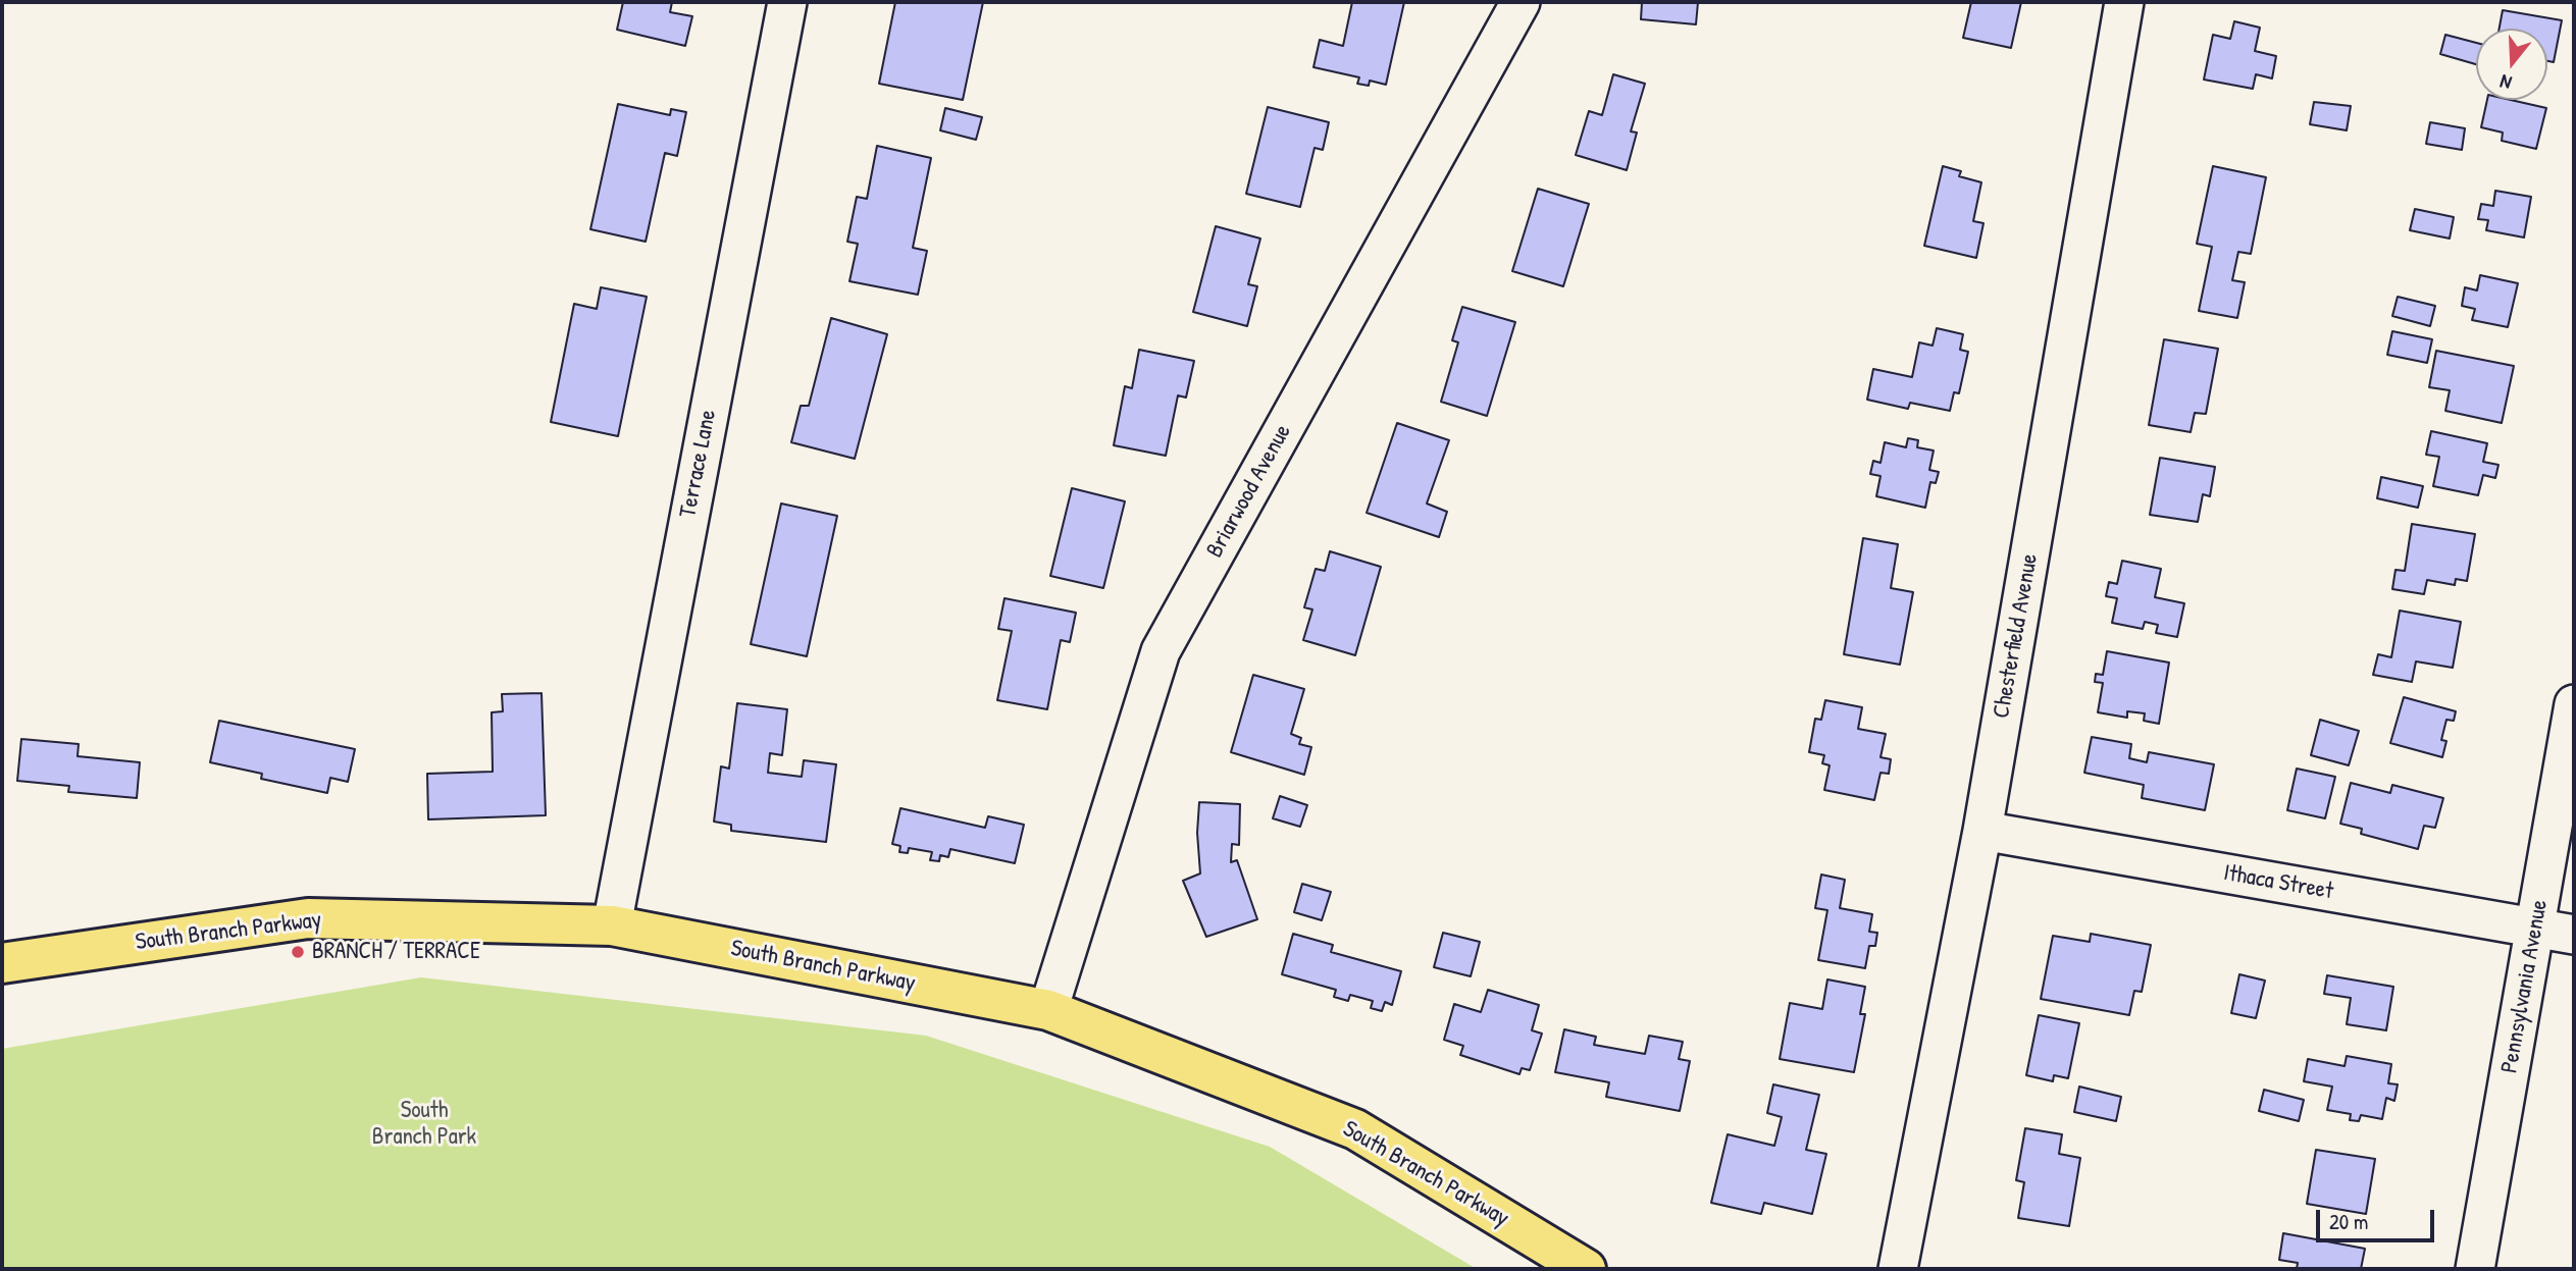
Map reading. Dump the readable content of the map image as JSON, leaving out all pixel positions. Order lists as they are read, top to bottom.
{
  "streets": {
    "main road": ["South Branch Parkway"],
    "street": [
      "Terrace Lane",
      "Briarwood Avenue",
      "Chesterfield Avenue",
      "Ithaca Street",
      "Pennsylvania Avenue"
    ]
  },
  "crossings": [
    ["Terrace Lane", "South Branch Parkway"],
    ["Briarwood Avenue", "South Branch Parkway"],
    ["Chesterfield Avenue", "Ithaca Street"],
    ["Ithaca Street", "Pennsylvania Avenue"]
  ],
  "parks": ["South Branch Park"],
  "places": ["BRANCH / TERRACE"],
  "scale_bar": "20 m",
  "north": "bottom"
}
